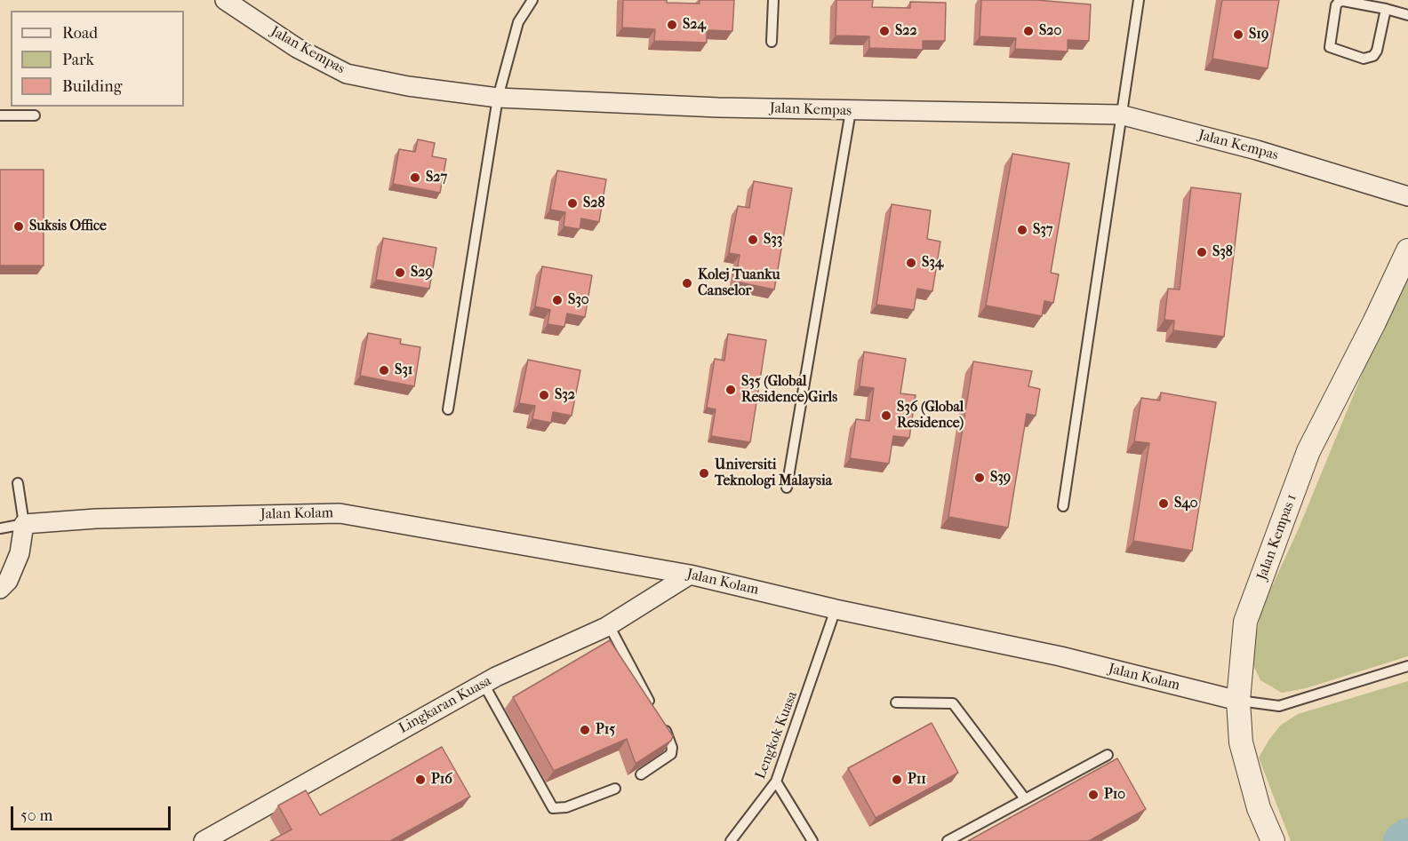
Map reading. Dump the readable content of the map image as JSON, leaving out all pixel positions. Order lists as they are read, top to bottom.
{
  "streets": {
    "street": [
      "Jalan Kempas",
      "Jalan Kolam",
      "Jalan Kempas 1",
      "Lingkaran Kuasa"
    ],
    "lane": ["Lengkok Kuasa"]
  },
  "crossings": [
    ["Jalan Kolam", "Jalan Kempas 1"],
    ["Jalan Kolam", "Lingkaran Kuasa"],
    ["Jalan Kolam", "Lengkok Kuasa"]
  ],
  "places": [
    "S24",
    "S22",
    "S20",
    "S19",
    "S27",
    "S28",
    "Suksis Office",
    "S37",
    "S33",
    "S38",
    "S34",
    "S29",
    "Kolej Tuanku Canselor",
    "S30",
    "S31",
    "S35 (Global Residence)Girls",
    "S32",
    "S36 (Global Residence)",
    "Universiti Teknologi Malaysia",
    "S39",
    "S40",
    "P15",
    "P16",
    "P11",
    "P10"
  ],
  "legend": ["Road", "Park", "Building"],
  "scale_bar": "50 m"
}
